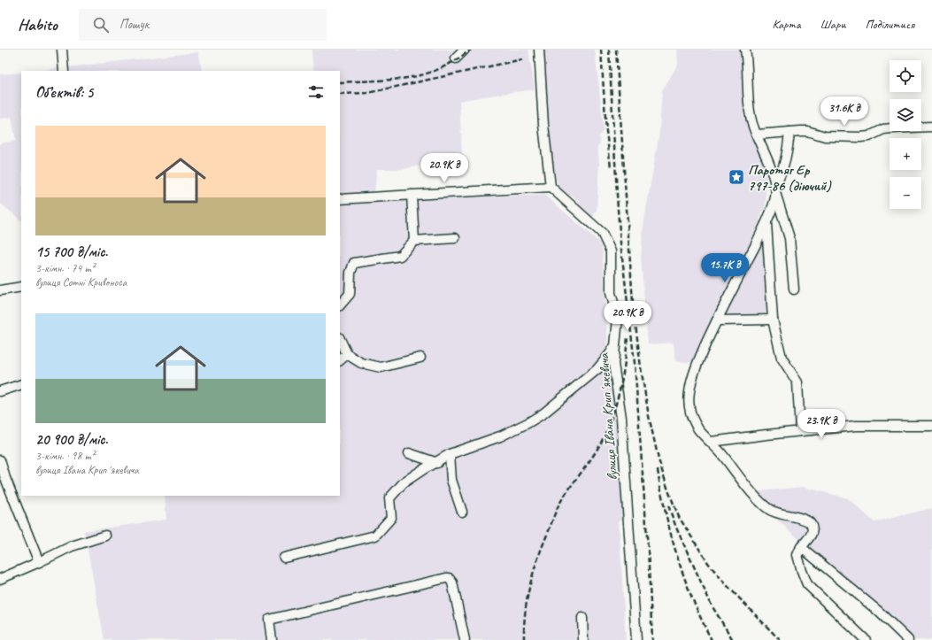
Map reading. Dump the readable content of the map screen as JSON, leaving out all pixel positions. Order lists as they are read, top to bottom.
{
  "streets": {
    "street": ["вулиця Івана Крипʼякевича"]
  },
  "places": {
    "place": ["Паротяг Ер 797-86 (діючий)"]
  },
  "page": {
    "header": "Habito",
    "search": "Пошук",
    "nav": ["Карта", "Шари", "Поділитися"],
    "map_buttons": ["+", "−"],
    "heading": "Об’єктів: 5",
    "price": [
      "31.6K ₴",
      "20.9K ₴",
      "15.7K ₴",
      "20.9K ₴",
      "23.9K ₴"
    ],
    "list": [
      {
        "name": "15 700 ₴/міс.",
        "note": "3-кімн. · 74 m² · вулиця Сотні Кривоноса"
      },
      {
        "name": "20 900 ₴/міс.",
        "note": "3-кімн. · 98 m² · вулиця Івана Крипʼякевича"
      }
    ]
  }
}
